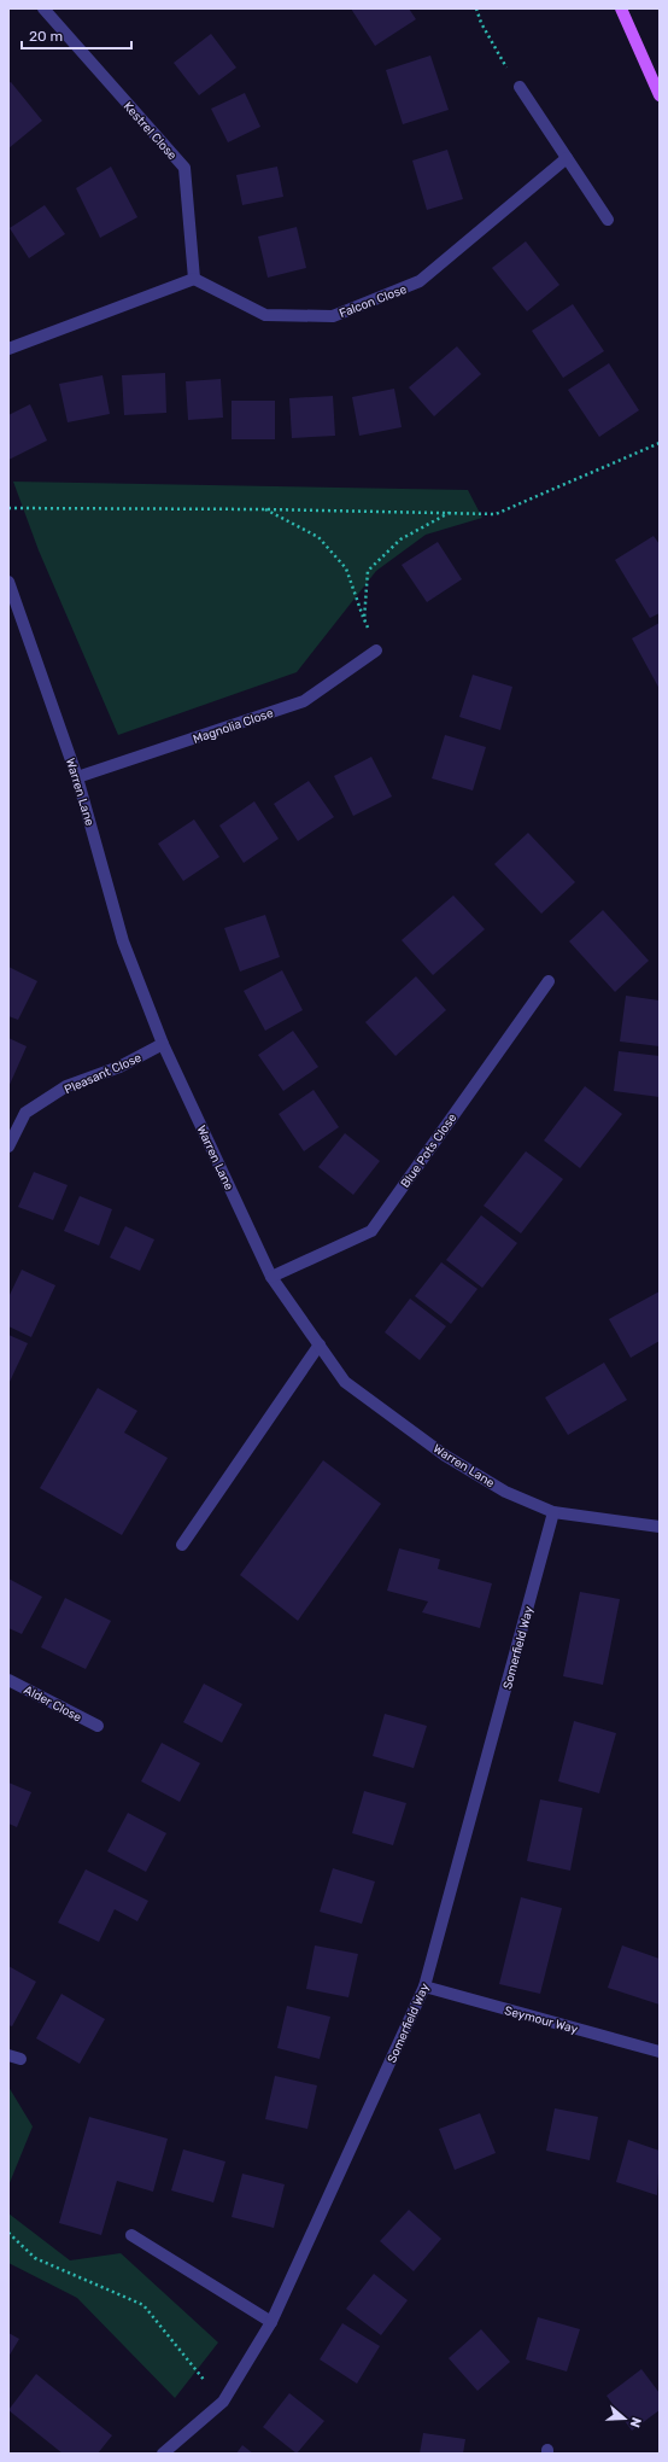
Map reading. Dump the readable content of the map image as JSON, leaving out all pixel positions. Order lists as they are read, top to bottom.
{
  "streets": {
    "street": [
      "Kestrel Close",
      "Falcon Close",
      "Magnolia Close",
      "Warren Lane",
      "Pleasant Close",
      "Blue Pots Close",
      "Somerfield Way",
      "Alder Close",
      "Seymour Way"
    ]
  },
  "crossings": [
    ["Kestrel Close", "Falcon Close"],
    ["Magnolia Close", "Warren Lane"],
    ["Warren Lane", "Pleasant Close"],
    ["Warren Lane", "Blue Pots Close"],
    ["Warren Lane", "Somerfield Way"],
    ["Somerfield Way", "Seymour Way"]
  ],
  "scale_bar": "20 m",
  "north": "right"
}
